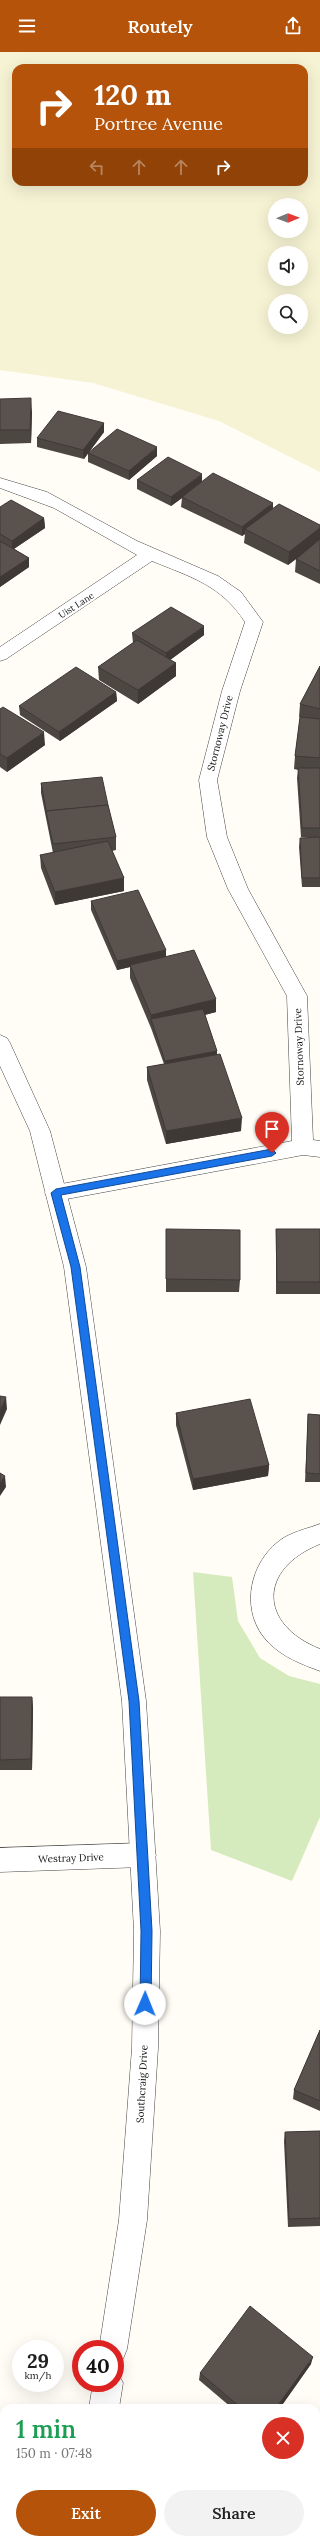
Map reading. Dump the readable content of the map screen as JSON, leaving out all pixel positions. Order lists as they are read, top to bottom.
{
  "streets": {
    "street": [
      "Uist Lane",
      "Stornoway Drive",
      "Westray Drive",
      "Southcraig Drive"
    ]
  },
  "crossings": [
    ["Uist Lane", "Stornoway Drive"],
    ["Westray Drive", "Southcraig Drive"]
  ],
  "north": "right",
  "page": {
    "header": "Routely",
    "turn": ["120 m", "Portree Avenue"],
    "speed": "29 km/h",
    "limit": "40",
    "heading": ["1 min", "150 m · 07:48"],
    "buttons": ["Exit", "Share"]
  }
}
